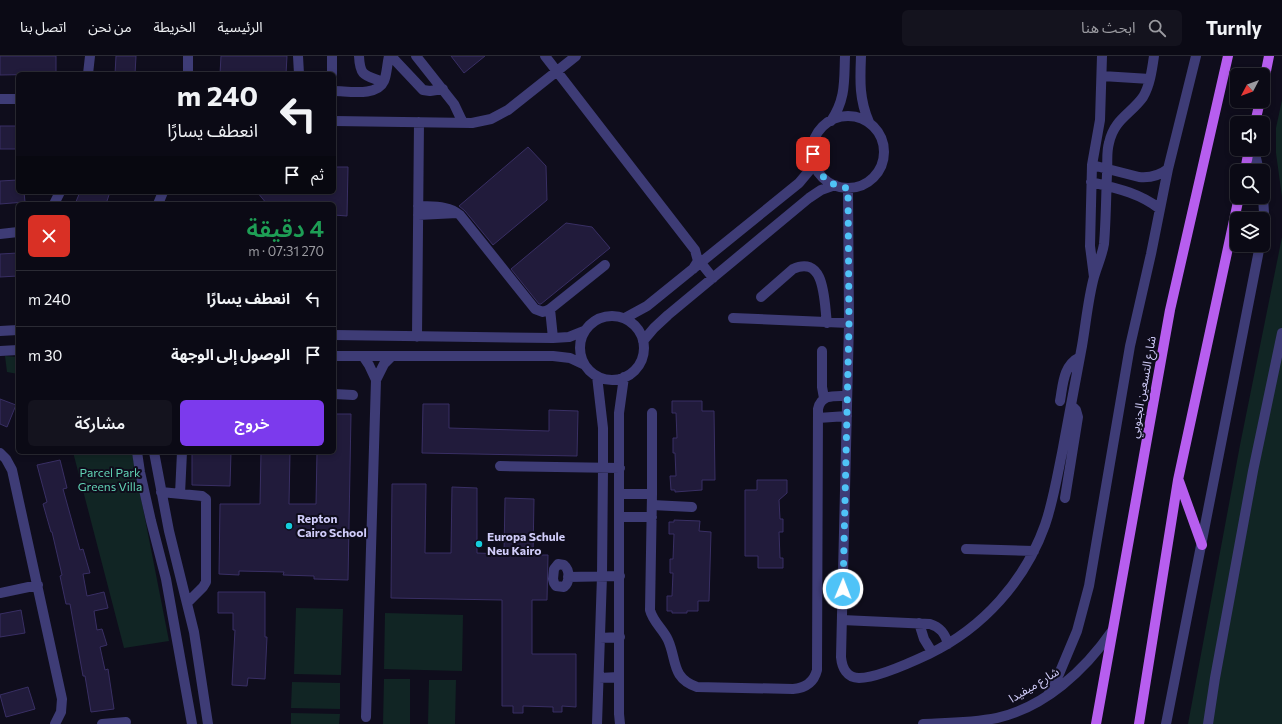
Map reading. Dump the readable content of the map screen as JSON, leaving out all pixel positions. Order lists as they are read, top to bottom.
{
  "streets": {
    "main road": ["شارع التسعين الجنوبي"],
    "street": ["شارع ميفيدا"]
  },
  "crossings": [
    ["شارع التسعين الجنوبي", "شارع ميفيدا"]
  ],
  "parks": ["Parcel Park Greens Villa"],
  "places": ["Repton Cairo School", "Europa Schule Neu Kairo"],
  "north": "bottom left",
  "page": {
    "header": "Turnly",
    "search": "ابحث هنا",
    "nav": [
      "الرئيسية",
      "الخريطة",
      "من نحن",
      "اتصل بنا"
    ],
    "turn": ["240 m", "انعطف يسارًا"],
    "then": "ثم",
    "heading": ["4 دقيقة", "270 m · 07:31"],
    "list": [
      {
        "name": "انعطف يسارًا",
        "value": "240 m"
      },
      {
        "name": "الوصول إلى الوجهة",
        "value": "30 m"
      }
    ],
    "buttons": ["خروج", "مشاركة"]
  }
}
